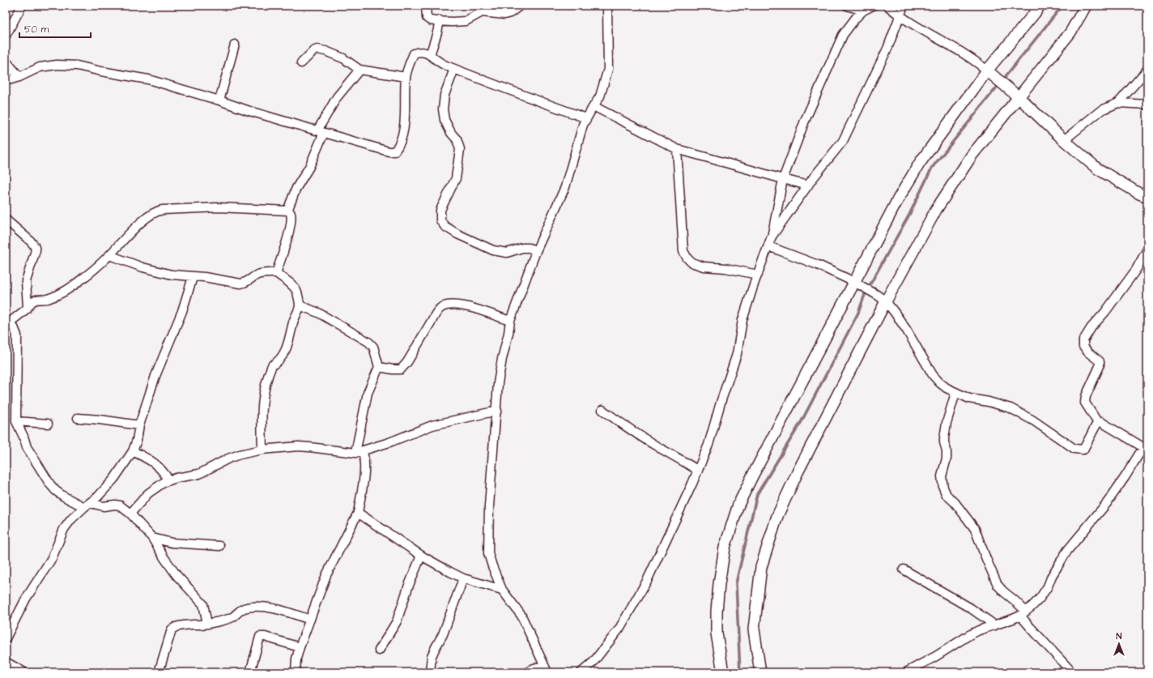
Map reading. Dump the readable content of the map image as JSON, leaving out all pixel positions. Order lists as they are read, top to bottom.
{
  "scale_bar": "50 m",
  "north": "top"
}
